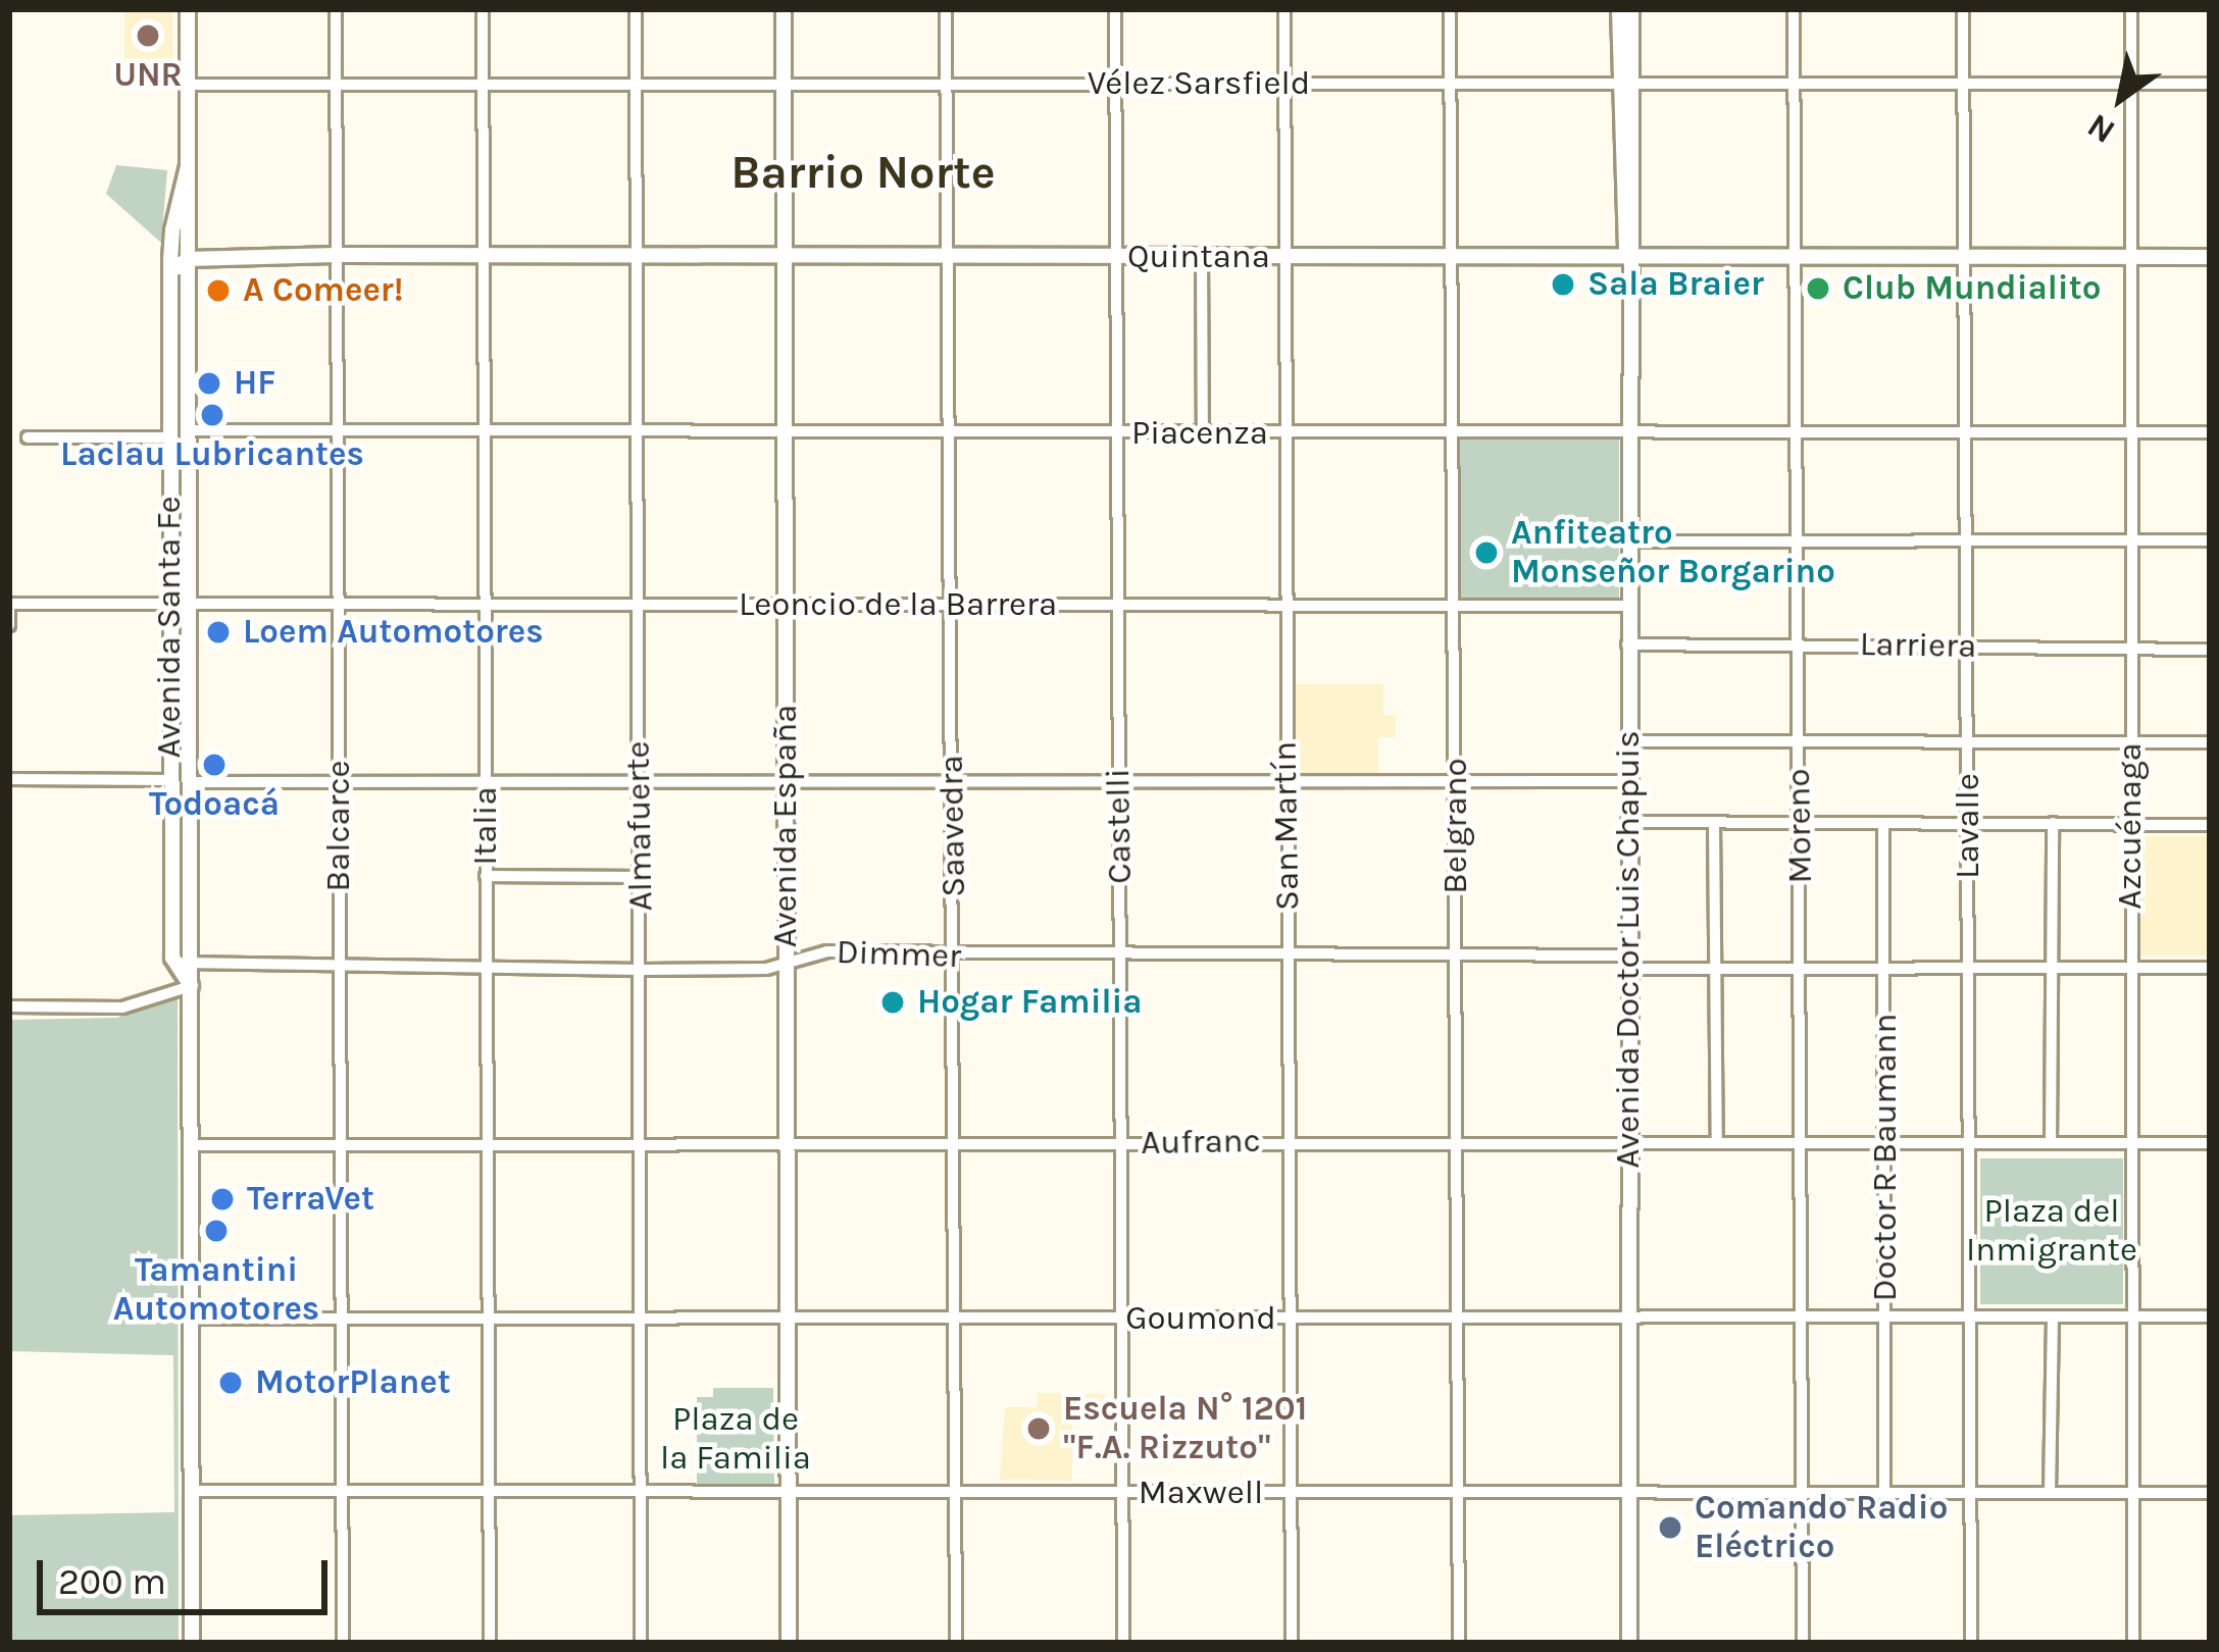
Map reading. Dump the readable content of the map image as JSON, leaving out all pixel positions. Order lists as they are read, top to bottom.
{
  "streets": {
    "main road": [
      "Quintana",
      "Avenida Santa Fe",
      "Avenida España",
      "Avenida Doctor Luis Chapuis"
    ],
    "street": [
      "Vélez Sarsfield",
      "Piacenza",
      "Leoncio de la Barrera",
      "Larriera",
      "Balcarce",
      "Italia",
      "Almafuerte",
      "Saavedra",
      "Castelli",
      "San Martín",
      "Belgrano",
      "Moreno",
      "Lavalle",
      "Azcuénaga",
      "Dimmer",
      "Aufranc",
      "Doctor R Baumann",
      "Goumond",
      "Maxwell"
    ]
  },
  "crossings": [
    ["Vélez Sarsfield", "Avenida Santa Fe"],
    ["Vélez Sarsfield", "Balcarce"],
    ["Vélez Sarsfield", "Italia"],
    ["Vélez Sarsfield", "Almafuerte"],
    ["Vélez Sarsfield", "Avenida España"],
    ["Vélez Sarsfield", "Saavedra"],
    ["Vélez Sarsfield", "Castelli"],
    ["Vélez Sarsfield", "San Martín"],
    ["Vélez Sarsfield", "Belgrano"],
    ["Vélez Sarsfield", "Moreno"],
    ["Vélez Sarsfield", "Lavalle"],
    ["Vélez Sarsfield", "Azcuénaga"],
    ["Vélez Sarsfield", "Avenida Doctor Luis Chapuis"],
    ["Quintana", "Avenida Santa Fe"],
    ["Quintana", "Balcarce"],
    ["Quintana", "Italia"],
    ["Quintana", "Almafuerte"],
    ["Quintana", "Avenida España"],
    ["Quintana", "Saavedra"],
    ["Quintana", "Castelli"],
    ["Quintana", "San Martín"],
    ["Quintana", "Belgrano"],
    ["Quintana", "Moreno"],
    ["Quintana", "Lavalle"],
    ["Quintana", "Azcuénaga"],
    ["Quintana", "Avenida Doctor Luis Chapuis"],
    ["Piacenza", "Avenida Santa Fe"],
    ["Piacenza", "Balcarce"],
    ["Piacenza", "Italia"],
    ["Piacenza", "Almafuerte"],
    ["Piacenza", "Avenida España"],
    ["Piacenza", "Saavedra"],
    ["Piacenza", "Castelli"],
    ["Piacenza", "San Martín"],
    ["Piacenza", "Belgrano"],
    ["Piacenza", "Moreno"],
    ["Piacenza", "Lavalle"],
    ["Piacenza", "Azcuénaga"],
    ["Piacenza", "Avenida Doctor Luis Chapuis"],
    ["Leoncio de la Barrera", "Avenida Santa Fe"],
    ["Leoncio de la Barrera", "Balcarce"],
    ["Leoncio de la Barrera", "Italia"],
    ["Leoncio de la Barrera", "Almafuerte"],
    ["Leoncio de la Barrera", "Avenida España"],
    ["Leoncio de la Barrera", "Saavedra"],
    ["Leoncio de la Barrera", "Castelli"],
    ["Leoncio de la Barrera", "San Martín"],
    ["Leoncio de la Barrera", "Belgrano"],
    ["Leoncio de la Barrera", "Avenida Doctor Luis Chapuis"],
    ["Avenida Santa Fe", "Dimmer"],
    ["Avenida Santa Fe", "Aufranc"],
    ["Avenida Santa Fe", "Goumond"],
    ["Avenida Santa Fe", "Maxwell"],
    ["Larriera", "Moreno"],
    ["Larriera", "Lavalle"],
    ["Larriera", "Azcuénaga"],
    ["Larriera", "Avenida Doctor Luis Chapuis"],
    ["Balcarce", "Dimmer"],
    ["Balcarce", "Aufranc"],
    ["Balcarce", "Goumond"],
    ["Balcarce", "Maxwell"],
    ["Italia", "Dimmer"],
    ["Italia", "Aufranc"],
    ["Italia", "Goumond"],
    ["Italia", "Maxwell"],
    ["Almafuerte", "Dimmer"],
    ["Almafuerte", "Aufranc"],
    ["Almafuerte", "Goumond"],
    ["Almafuerte", "Maxwell"],
    ["Avenida España", "Dimmer"],
    ["Avenida España", "Aufranc"],
    ["Avenida España", "Goumond"],
    ["Avenida España", "Maxwell"],
    ["Saavedra", "Dimmer"],
    ["Saavedra", "Aufranc"],
    ["Saavedra", "Goumond"],
    ["Saavedra", "Maxwell"],
    ["Castelli", "Dimmer"],
    ["Castelli", "Aufranc"],
    ["Castelli", "Goumond"],
    ["Castelli", "Maxwell"],
    ["San Martín", "Dimmer"],
    ["San Martín", "Aufranc"],
    ["San Martín", "Goumond"],
    ["San Martín", "Maxwell"],
    ["Belgrano", "Dimmer"],
    ["Belgrano", "Aufranc"],
    ["Belgrano", "Goumond"],
    ["Belgrano", "Maxwell"],
    ["Moreno", "Dimmer"],
    ["Moreno", "Aufranc"],
    ["Moreno", "Goumond"],
    ["Moreno", "Maxwell"],
    ["Lavalle", "Dimmer"],
    ["Lavalle", "Aufranc"],
    ["Lavalle", "Goumond"],
    ["Lavalle", "Maxwell"],
    ["Azcuénaga", "Dimmer"],
    ["Azcuénaga", "Aufranc"],
    ["Azcuénaga", "Goumond"],
    ["Azcuénaga", "Maxwell"],
    ["Avenida Doctor Luis Chapuis", "Dimmer"],
    ["Avenida Doctor Luis Chapuis", "Aufranc"],
    ["Avenida Doctor Luis Chapuis", "Goumond"],
    ["Avenida Doctor Luis Chapuis", "Maxwell"],
    ["Dimmer", "Doctor R Baumann"],
    ["Aufranc", "Doctor R Baumann"],
    ["Doctor R Baumann", "Goumond"],
    ["Doctor R Baumann", "Maxwell"]
  ],
  "districts": ["Barrio Norte"],
  "parks": ["Plaza del Inmigrante", "Plaza de la Familia"],
  "places": [
    "UNR",
    "Sala Braier",
    "Club Mundialito",
    "A Comeer!",
    "HF",
    "Laclau Lubricantes",
    "Anfiteatro Monseñor Borgarino",
    "Loem Automotores",
    "Todoacá",
    "Hogar Familia",
    "TerraVet",
    "Tamantini Automotores",
    "MotorPlanet",
    "Escuela N° 1201 \"F.A. Rizzuto\"",
    "Comando Radio Eléctrico"
  ],
  "scale_bar": "200 m",
  "north": "bottom left"
}
